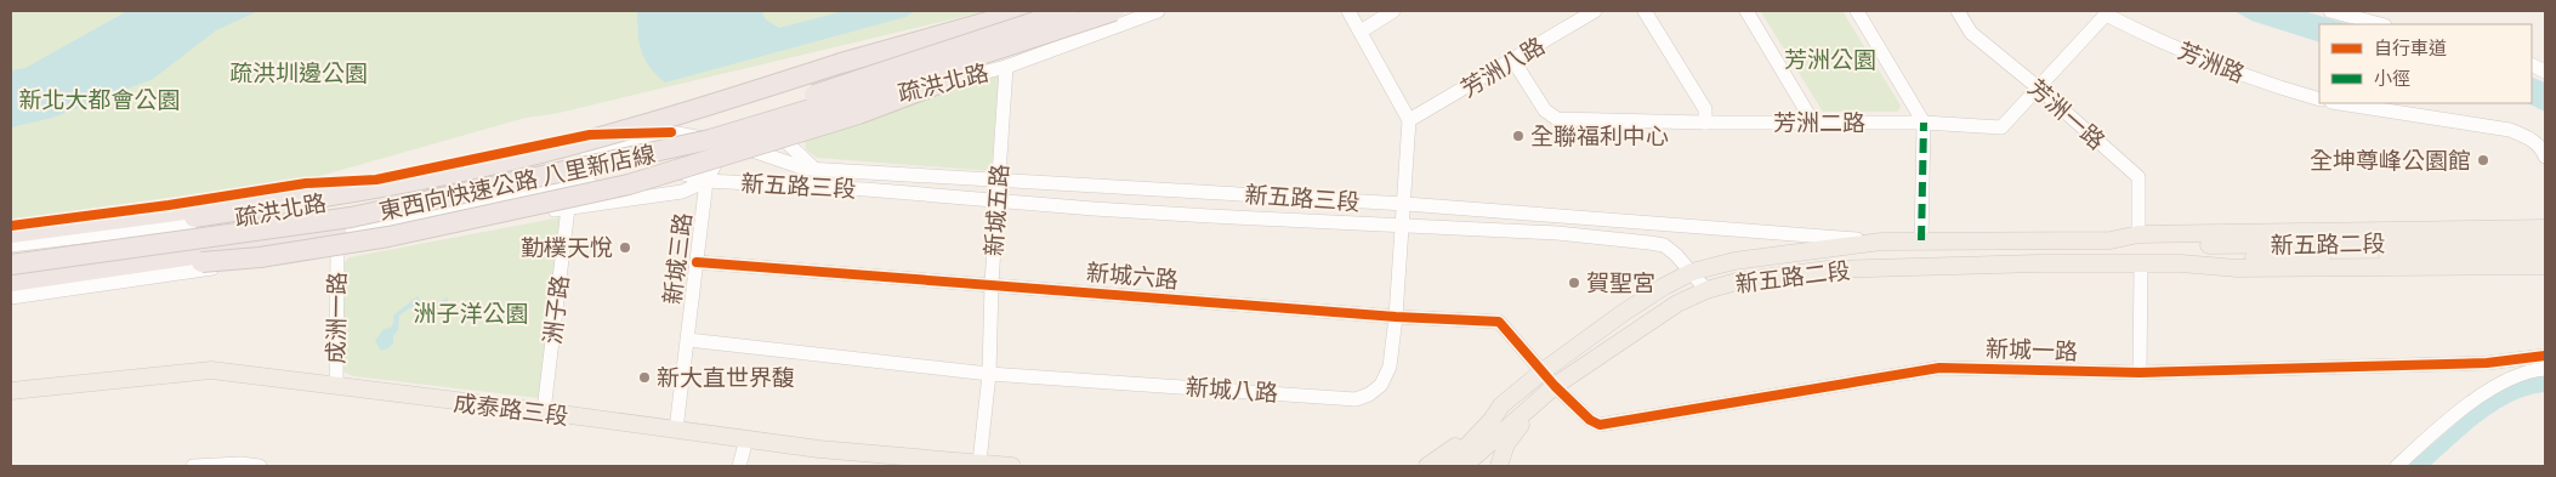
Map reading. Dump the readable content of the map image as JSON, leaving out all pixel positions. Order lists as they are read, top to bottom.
{
  "streets": {
    "highway": ["東西向快速公路 八里新店線"],
    "main road": ["新五路二段", "成泰路三段"],
    "street": [
      "芳洲路",
      "芳洲八路",
      "疏洪北路",
      "芳洲一路",
      "芳洲二路",
      "新五路三段",
      "新城五路",
      "新城三路",
      "新城六路",
      "洲子路",
      "成洲一路",
      "新城一路",
      "新城八路"
    ]
  },
  "crossings": [
    ["芳洲路", "芳洲二路"],
    ["芳洲八路", "芳洲二路"],
    ["芳洲八路", "新城八路"],
    ["疏洪北路", "新五路三段"],
    ["疏洪北路", "新城五路"],
    ["疏洪北路", "新城三路"],
    ["疏洪北路", "洲子路"],
    ["疏洪北路", "成洲一路"],
    ["芳洲一路", "芳洲二路"],
    ["芳洲一路", "新五路二段"],
    ["新五路三段", "新城五路"],
    ["新五路三段", "新五路二段"],
    ["新五路三段", "新城三路"],
    ["新五路三段", "新城八路"],
    ["新城五路", "新城六路"],
    ["新城五路", "新城八路"],
    ["新城五路", "成泰路三段"],
    ["新五路二段", "新城六路"],
    ["新五路二段", "新城一路"],
    ["新城三路", "新城六路"],
    ["新城三路", "新城八路"],
    ["新城三路", "成泰路三段"],
    ["新城六路", "新城一路"],
    ["新城六路", "新城八路"],
    ["洲子路", "成泰路三段"],
    ["成洲一路", "成泰路三段"]
  ],
  "parks": [
    "芳洲公園",
    "疏洪圳邊公園",
    "新北大都會公園",
    "洲子洋公園"
  ],
  "places": [
    "全聯福利中心",
    "全坤尊峰公園館",
    "勤樸天悅",
    "賀聖宮",
    "新大直世界馥"
  ],
  "legend": ["自行車道", "小徑"]
}
